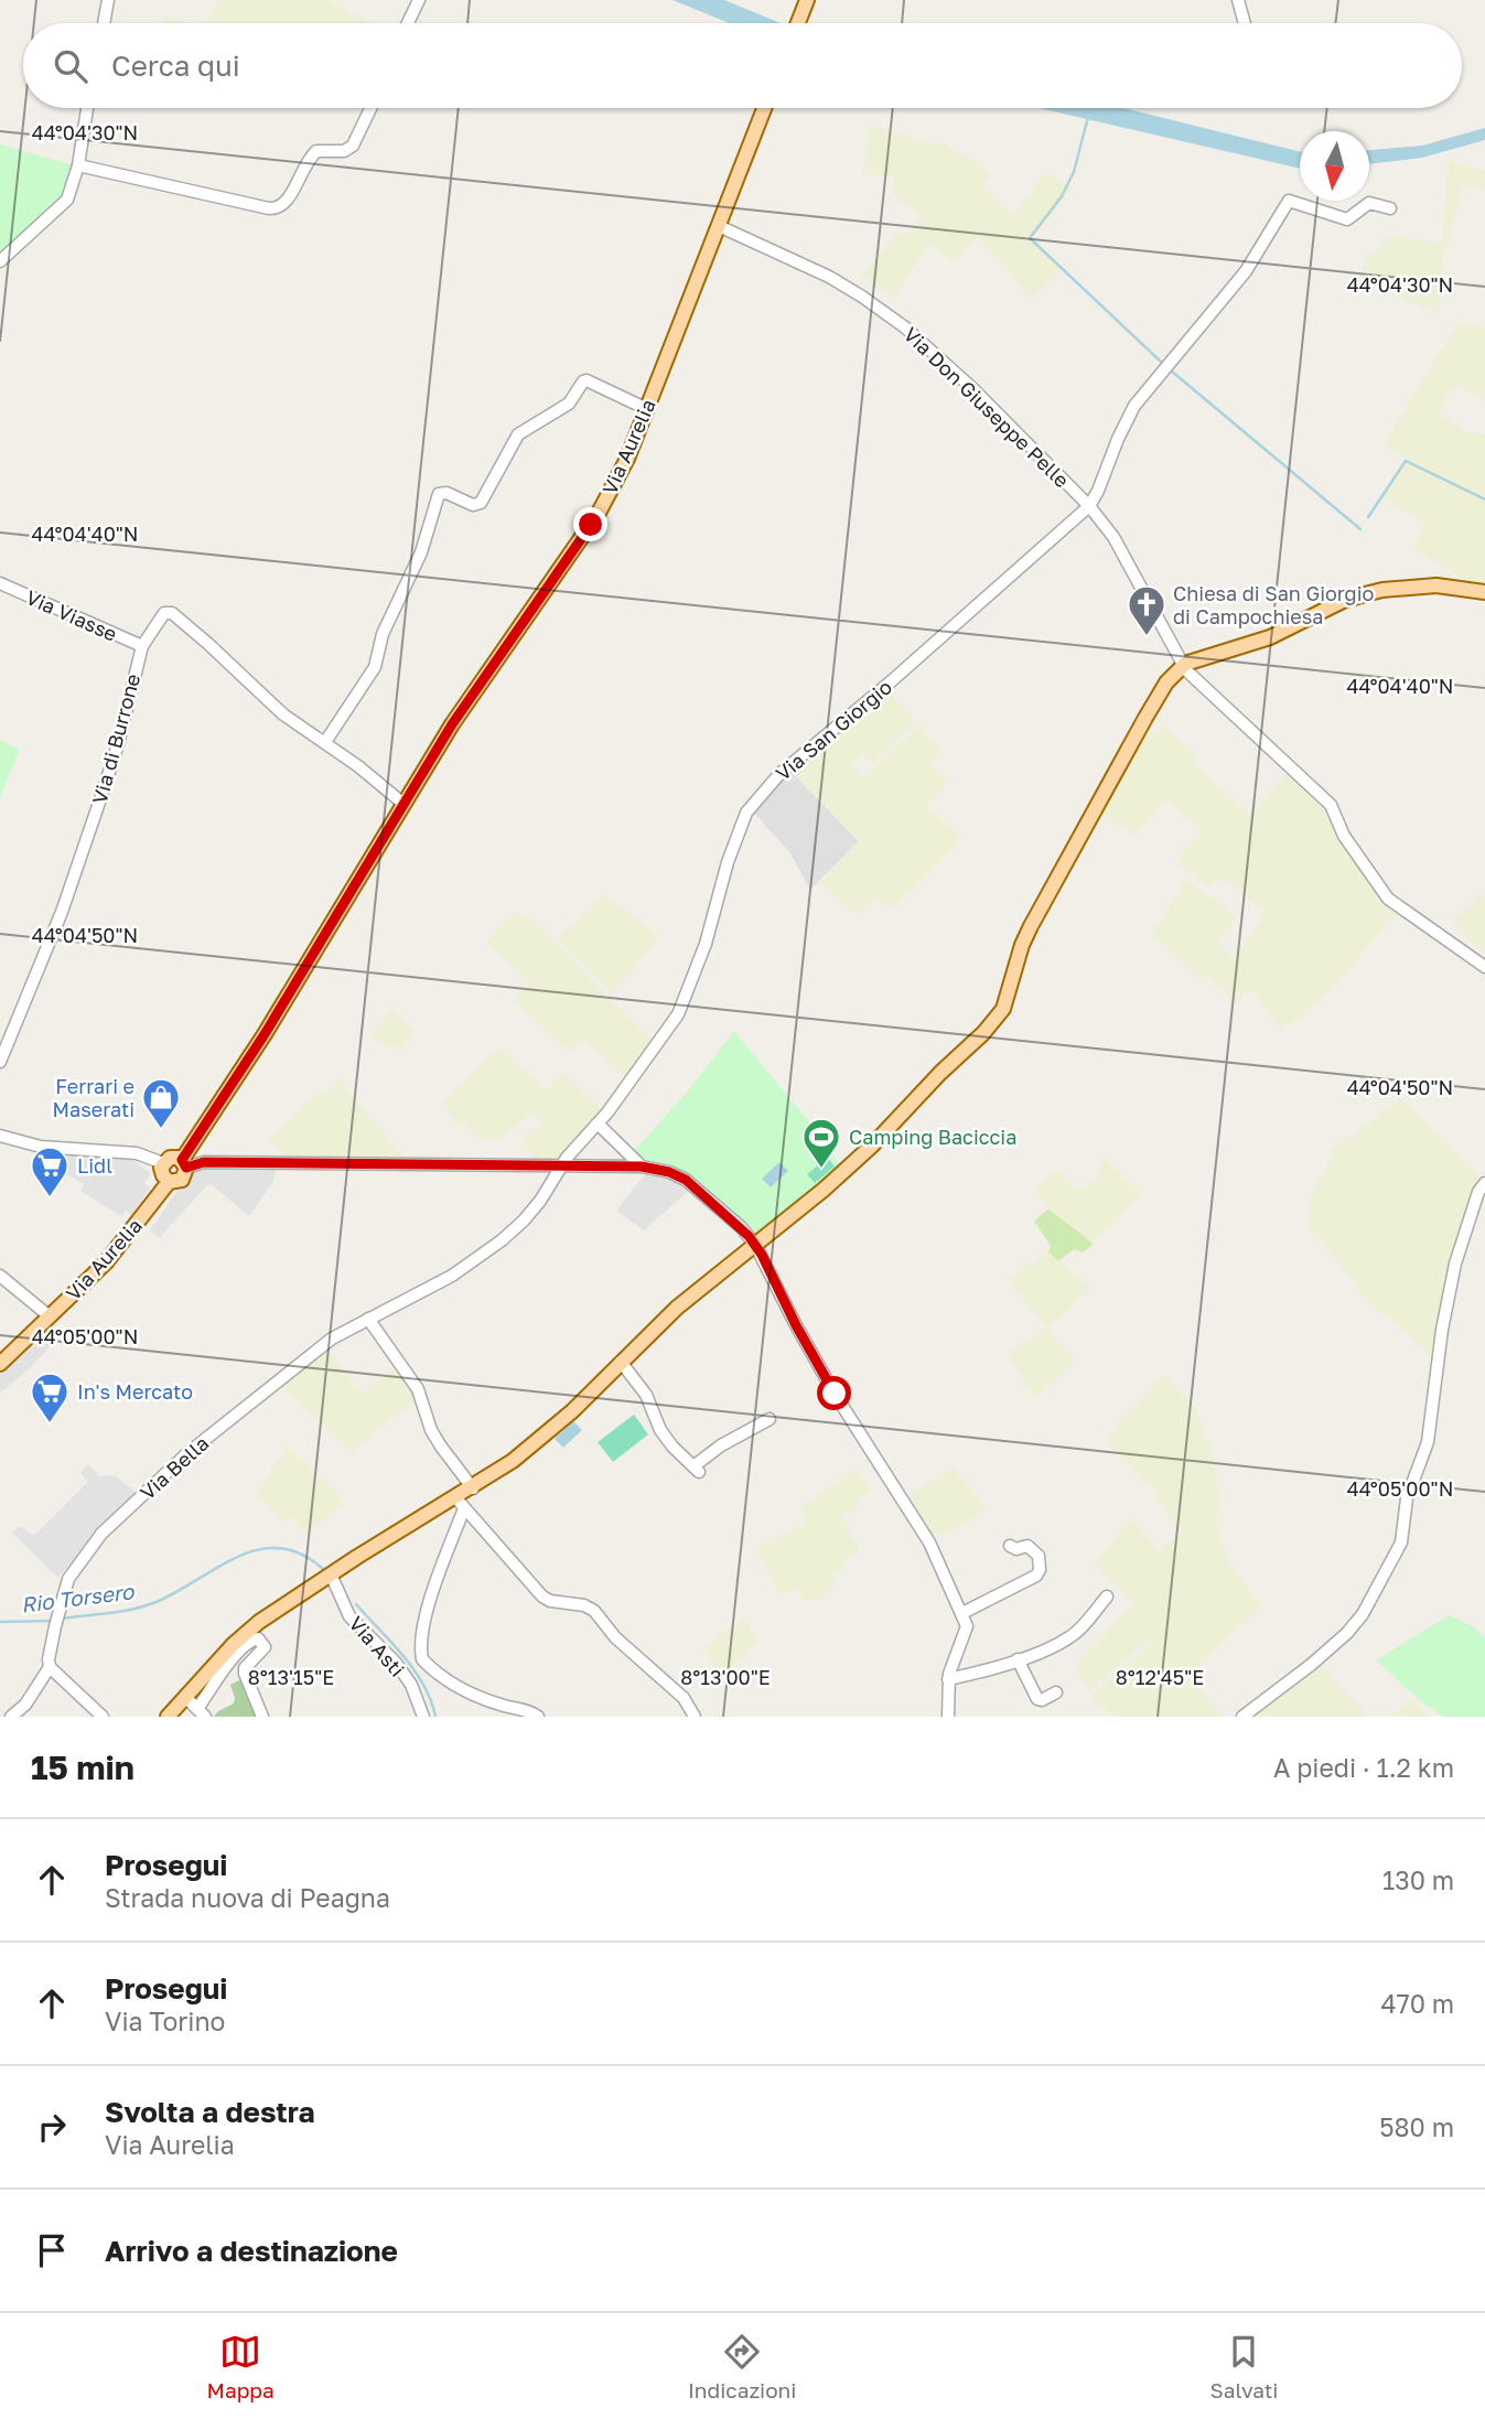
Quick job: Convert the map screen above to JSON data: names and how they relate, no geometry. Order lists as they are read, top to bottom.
{
  "streets": {
    "main road": ["Via Aurelia"],
    "street": [
      "Via Don Giuseppe Pelle",
      "Via Viasse",
      "Via San Giorgio",
      "Via di Burrone",
      "Via Bella",
      "Via Asti"
    ]
  },
  "crossings": [
    ["Via Don Giuseppe Pelle", "Via Aurelia"],
    ["Via Don Giuseppe Pelle", "Via San Giorgio"],
    ["Via Aurelia", "Via di Burrone"],
    ["Via Viasse", "Via di Burrone"],
    ["Via San Giorgio", "Via Bella"]
  ],
  "water": ["Rio Torsero"],
  "places": {
    "church": ["Chiesa di San Giorgio di Campochiesa"],
    "shop": ["Ferrari e Maserati"],
    "sports": ["Camping Baciccia"],
    "supermarket": ["Lidl", "In's Mercato"]
  },
  "north": "bottom",
  "page": {
    "search": "Cerca qui",
    "heading": ["15 min", "A piedi · 1.2 km"],
    "list": [
      ["Prosegui", "Strada nuova di Peagna", "130 m"],
      ["Prosegui", "Via Torino", "470 m"],
      ["Svolta a destra", "Via Aurelia", "580 m"],
      "Arrivo a destinazione"
    ],
    "nav": ["Mappa", "Indicazioni", "Salvati"]
  },
  "coordinates": [
    "44°04'30\"N",
    "44°04'40\"N",
    "44°04'50\"N",
    "44°05'00\"N",
    "8°13'15\"E",
    "8°13'00\"E",
    "8°12'45\"E"
  ]
}
